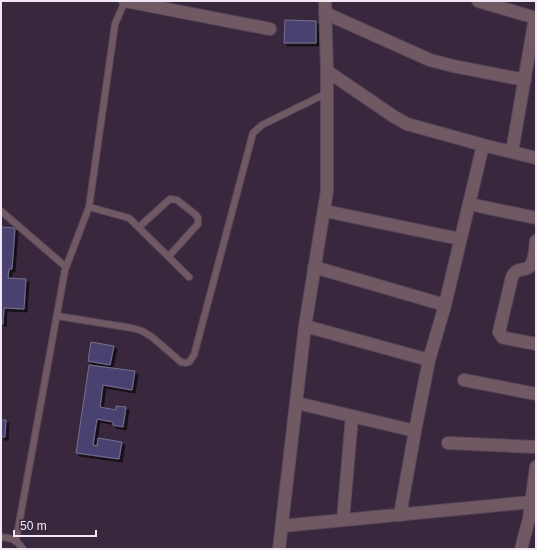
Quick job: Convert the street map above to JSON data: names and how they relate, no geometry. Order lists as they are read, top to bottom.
{
  "scale_bar": "50 m"
}
